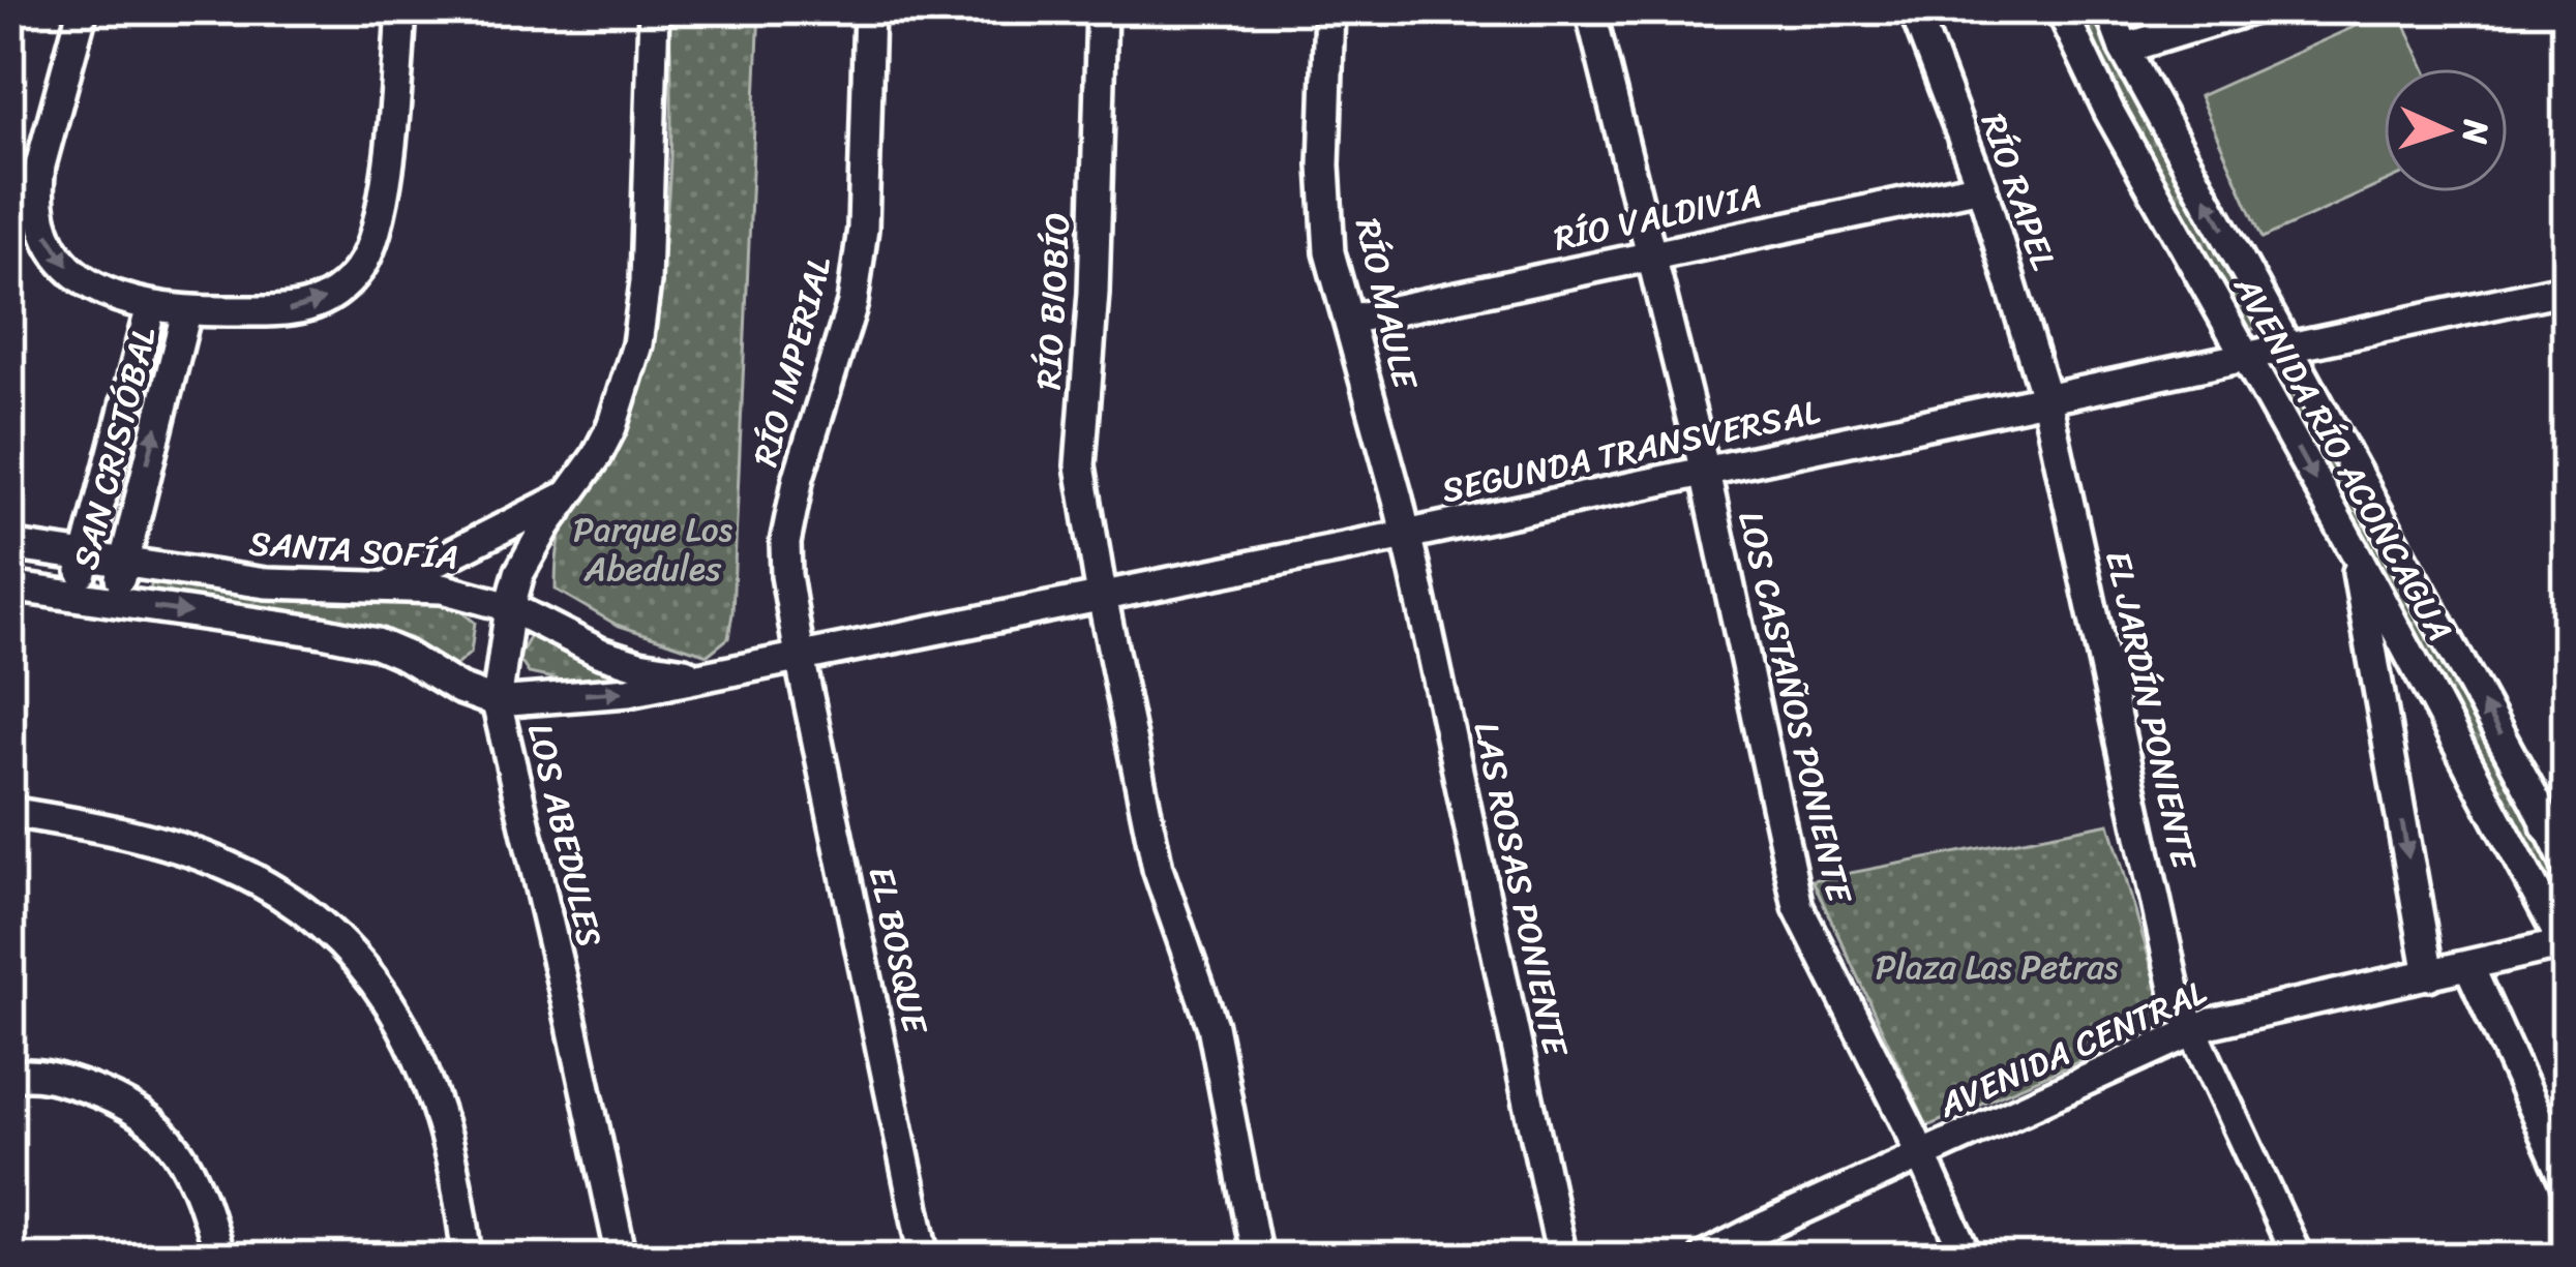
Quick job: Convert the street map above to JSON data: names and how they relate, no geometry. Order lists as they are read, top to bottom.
{
  "streets": {
    "street": [
      "RÍO RAPEL",
      "RÍO VALDIVIA",
      "RÍO BIOBÍO",
      "RÍO MAULE",
      "RÍO IMPERIAL",
      "SAN CRISTÓBAL",
      "SEGUNDA TRANSVERSAL",
      "AVENIDA RÍO ACONCAGUA",
      "SANTA SOFÍA",
      "LOS CASTAÑOS PONIENTE",
      "EL JARDÍN PONIENTE",
      "LOS ABEDULES",
      "LAS ROSAS PONIENTE",
      "EL BOSQUE",
      "AVENIDA CENTRAL"
    ]
  },
  "crossings": [
    ["RÍO RAPEL", "RÍO VALDIVIA"],
    ["RÍO RAPEL", "SEGUNDA TRANSVERSAL"],
    ["RÍO RAPEL", "EL JARDÍN PONIENTE"],
    ["RÍO VALDIVIA", "RÍO MAULE"],
    ["RÍO VALDIVIA", "LOS CASTAÑOS PONIENTE"],
    ["RÍO BIOBÍO", "SEGUNDA TRANSVERSAL"],
    ["RÍO MAULE", "SEGUNDA TRANSVERSAL"],
    ["RÍO MAULE", "LAS ROSAS PONIENTE"],
    ["RÍO IMPERIAL", "SEGUNDA TRANSVERSAL"],
    ["RÍO IMPERIAL", "EL BOSQUE"],
    ["SAN CRISTÓBAL", "SANTA SOFÍA"],
    ["SEGUNDA TRANSVERSAL", "AVENIDA RÍO ACONCAGUA"],
    ["SEGUNDA TRANSVERSAL", "SANTA SOFÍA"],
    ["SEGUNDA TRANSVERSAL", "LOS CASTAÑOS PONIENTE"],
    ["SEGUNDA TRANSVERSAL", "EL JARDÍN PONIENTE"],
    ["SEGUNDA TRANSVERSAL", "LAS ROSAS PONIENTE"],
    ["SEGUNDA TRANSVERSAL", "EL BOSQUE"],
    ["AVENIDA RÍO ACONCAGUA", "AVENIDA CENTRAL"],
    ["SANTA SOFÍA", "LOS ABEDULES"],
    ["LOS CASTAÑOS PONIENTE", "AVENIDA CENTRAL"],
    ["EL JARDÍN PONIENTE", "AVENIDA CENTRAL"]
  ],
  "parks": ["Parque Los Abedules", "Plaza Las Petras"],
  "north": "right"
}
